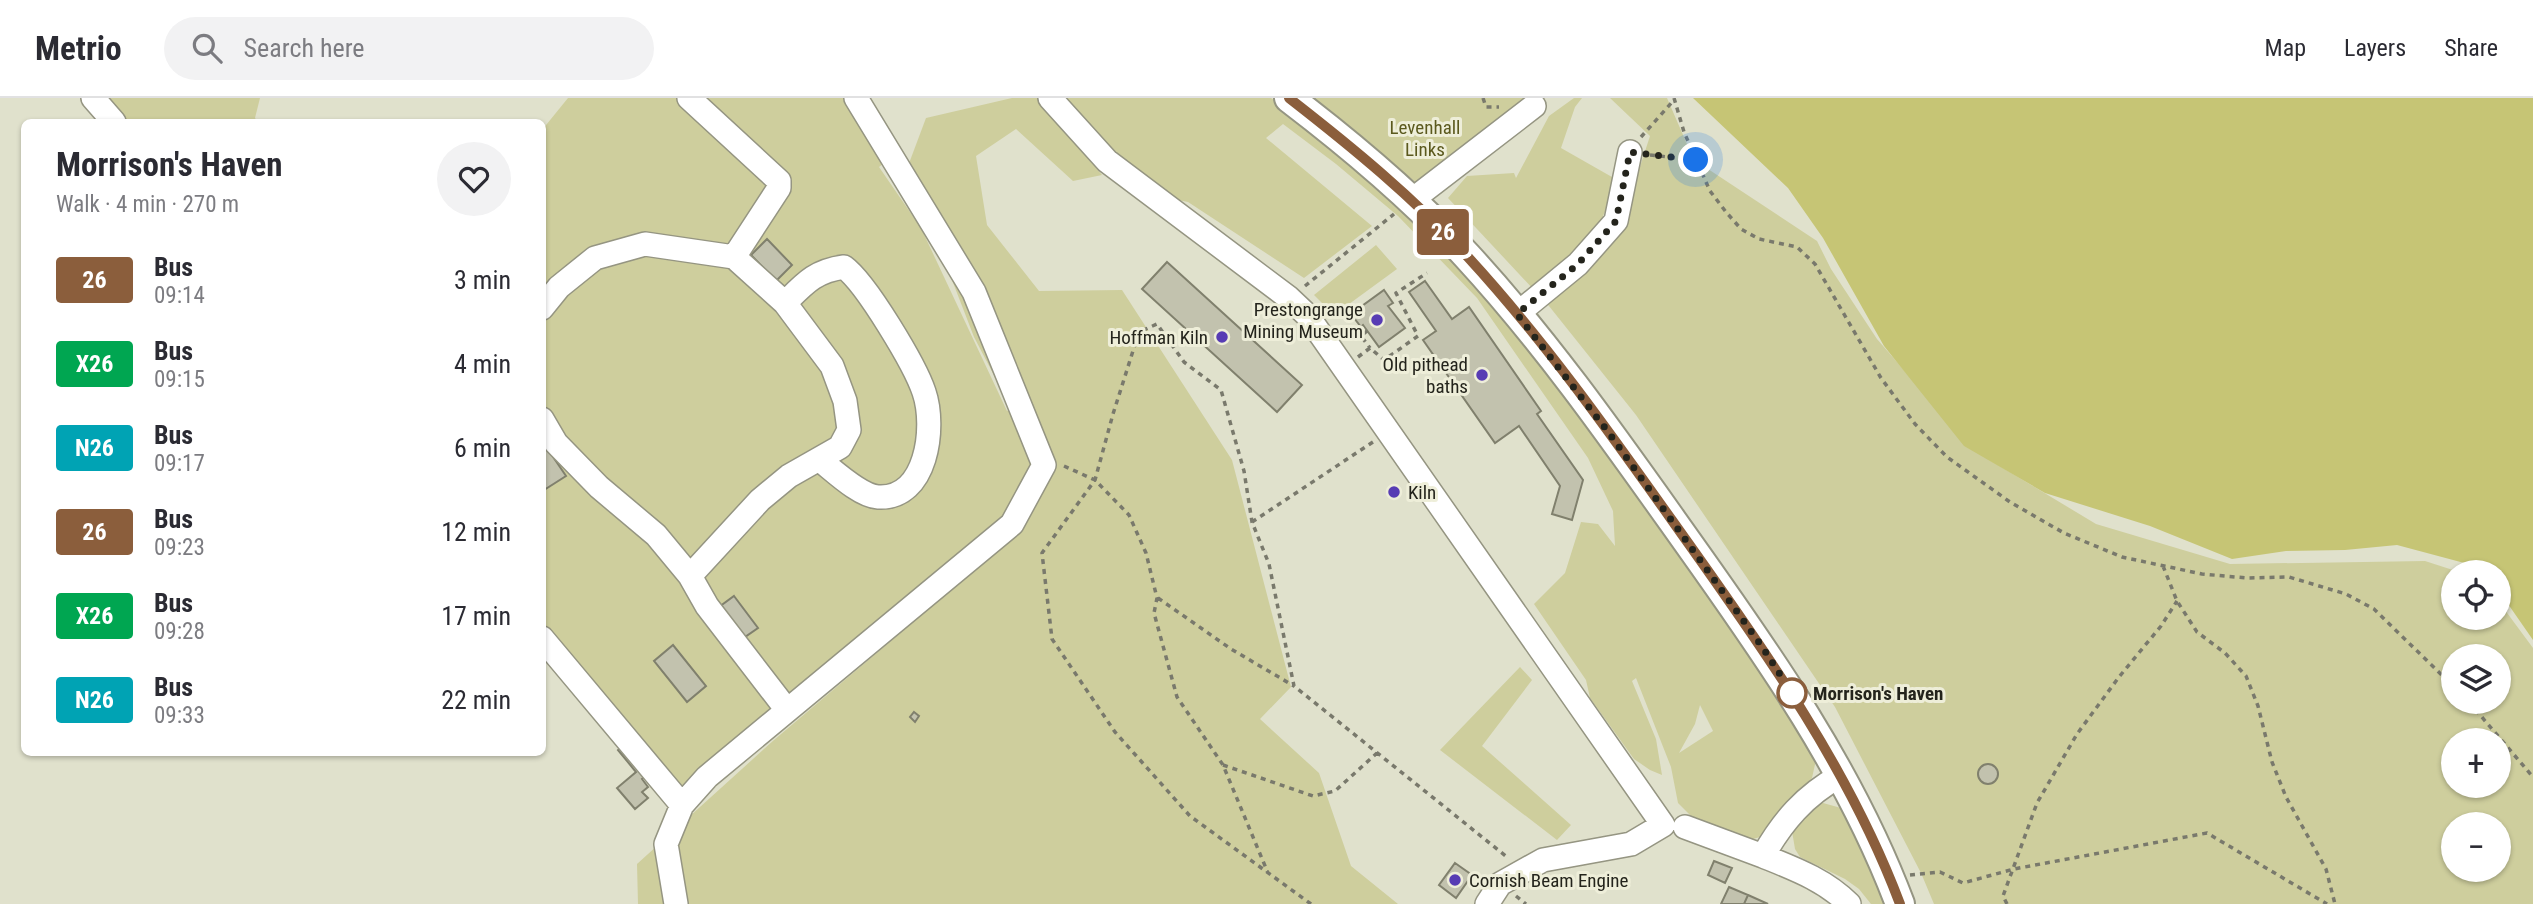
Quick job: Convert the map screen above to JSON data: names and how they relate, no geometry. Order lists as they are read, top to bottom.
{
  "parks": ["Levenhall Links"],
  "places": [
    "Prestongrange Mining Museum",
    "Hoffman Kiln",
    "Old pithead baths",
    "Kiln",
    "Morrison's Haven",
    "Cornish Beam Engine"
  ],
  "lines": ["bus line 26"],
  "page": {
    "header": "Metrio",
    "search": "Search here",
    "nav": ["Map", "Layers", "Share"],
    "on_map": "26",
    "heading": ["Morrison's Haven", "Walk · 4 min · 270 m"],
    "list": [
      {
        "mark": "26",
        "name": "Bus",
        "note": "09:14",
        "value": "3 min"
      },
      {
        "mark": "X26",
        "name": "Bus",
        "note": "09:15",
        "value": "4 min"
      },
      {
        "mark": "N26",
        "name": "Bus",
        "note": "09:17",
        "value": "6 min"
      },
      {
        "mark": "26",
        "name": "Bus",
        "note": "09:23",
        "value": "12 min"
      },
      {
        "mark": "X26",
        "name": "Bus",
        "note": "09:28",
        "value": "17 min"
      },
      {
        "mark": "N26",
        "name": "Bus",
        "note": "09:33",
        "value": "22 min"
      }
    ],
    "map_buttons": ["+", "−"]
  }
}
